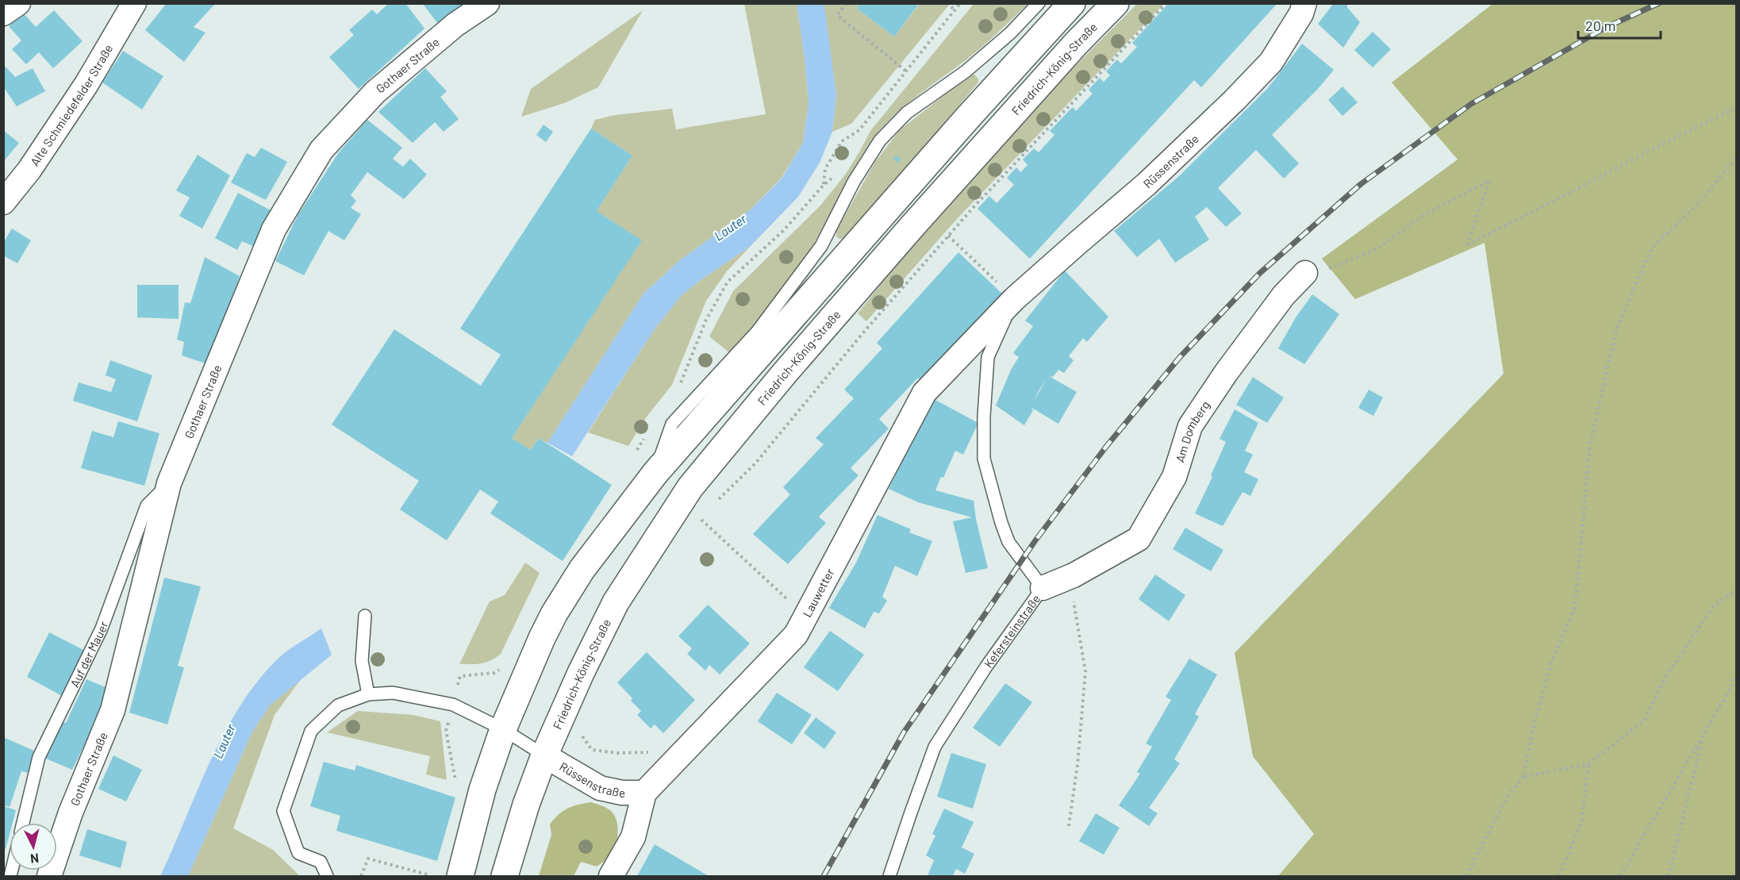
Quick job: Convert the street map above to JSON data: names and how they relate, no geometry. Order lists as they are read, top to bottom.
{
  "streets": {
    "main road": ["Friedrich-König-Straße"],
    "street": [
      "Gothaer Straße",
      "Alte Schmiedefelder Straße",
      "Rüssenstraße",
      "Am Domberg",
      "Lauwetter"
    ],
    "lane": ["Kefersteinstraße", "Auf der Mauer"]
  },
  "crossings": [
    ["Gothaer Straße", "Auf der Mauer"],
    ["Friedrich-König-Straße", "Rüssenstraße"],
    ["Rüssenstraße", "Lauwetter"],
    ["Rüssenstraße", "Kefersteinstraße"],
    ["Am Domberg", "Kefersteinstraße"],
    ["Lauwetter", "Kefersteinstraße"]
  ],
  "water": ["Lauter"],
  "scale_bar": "20 m",
  "north": "bottom"
}
